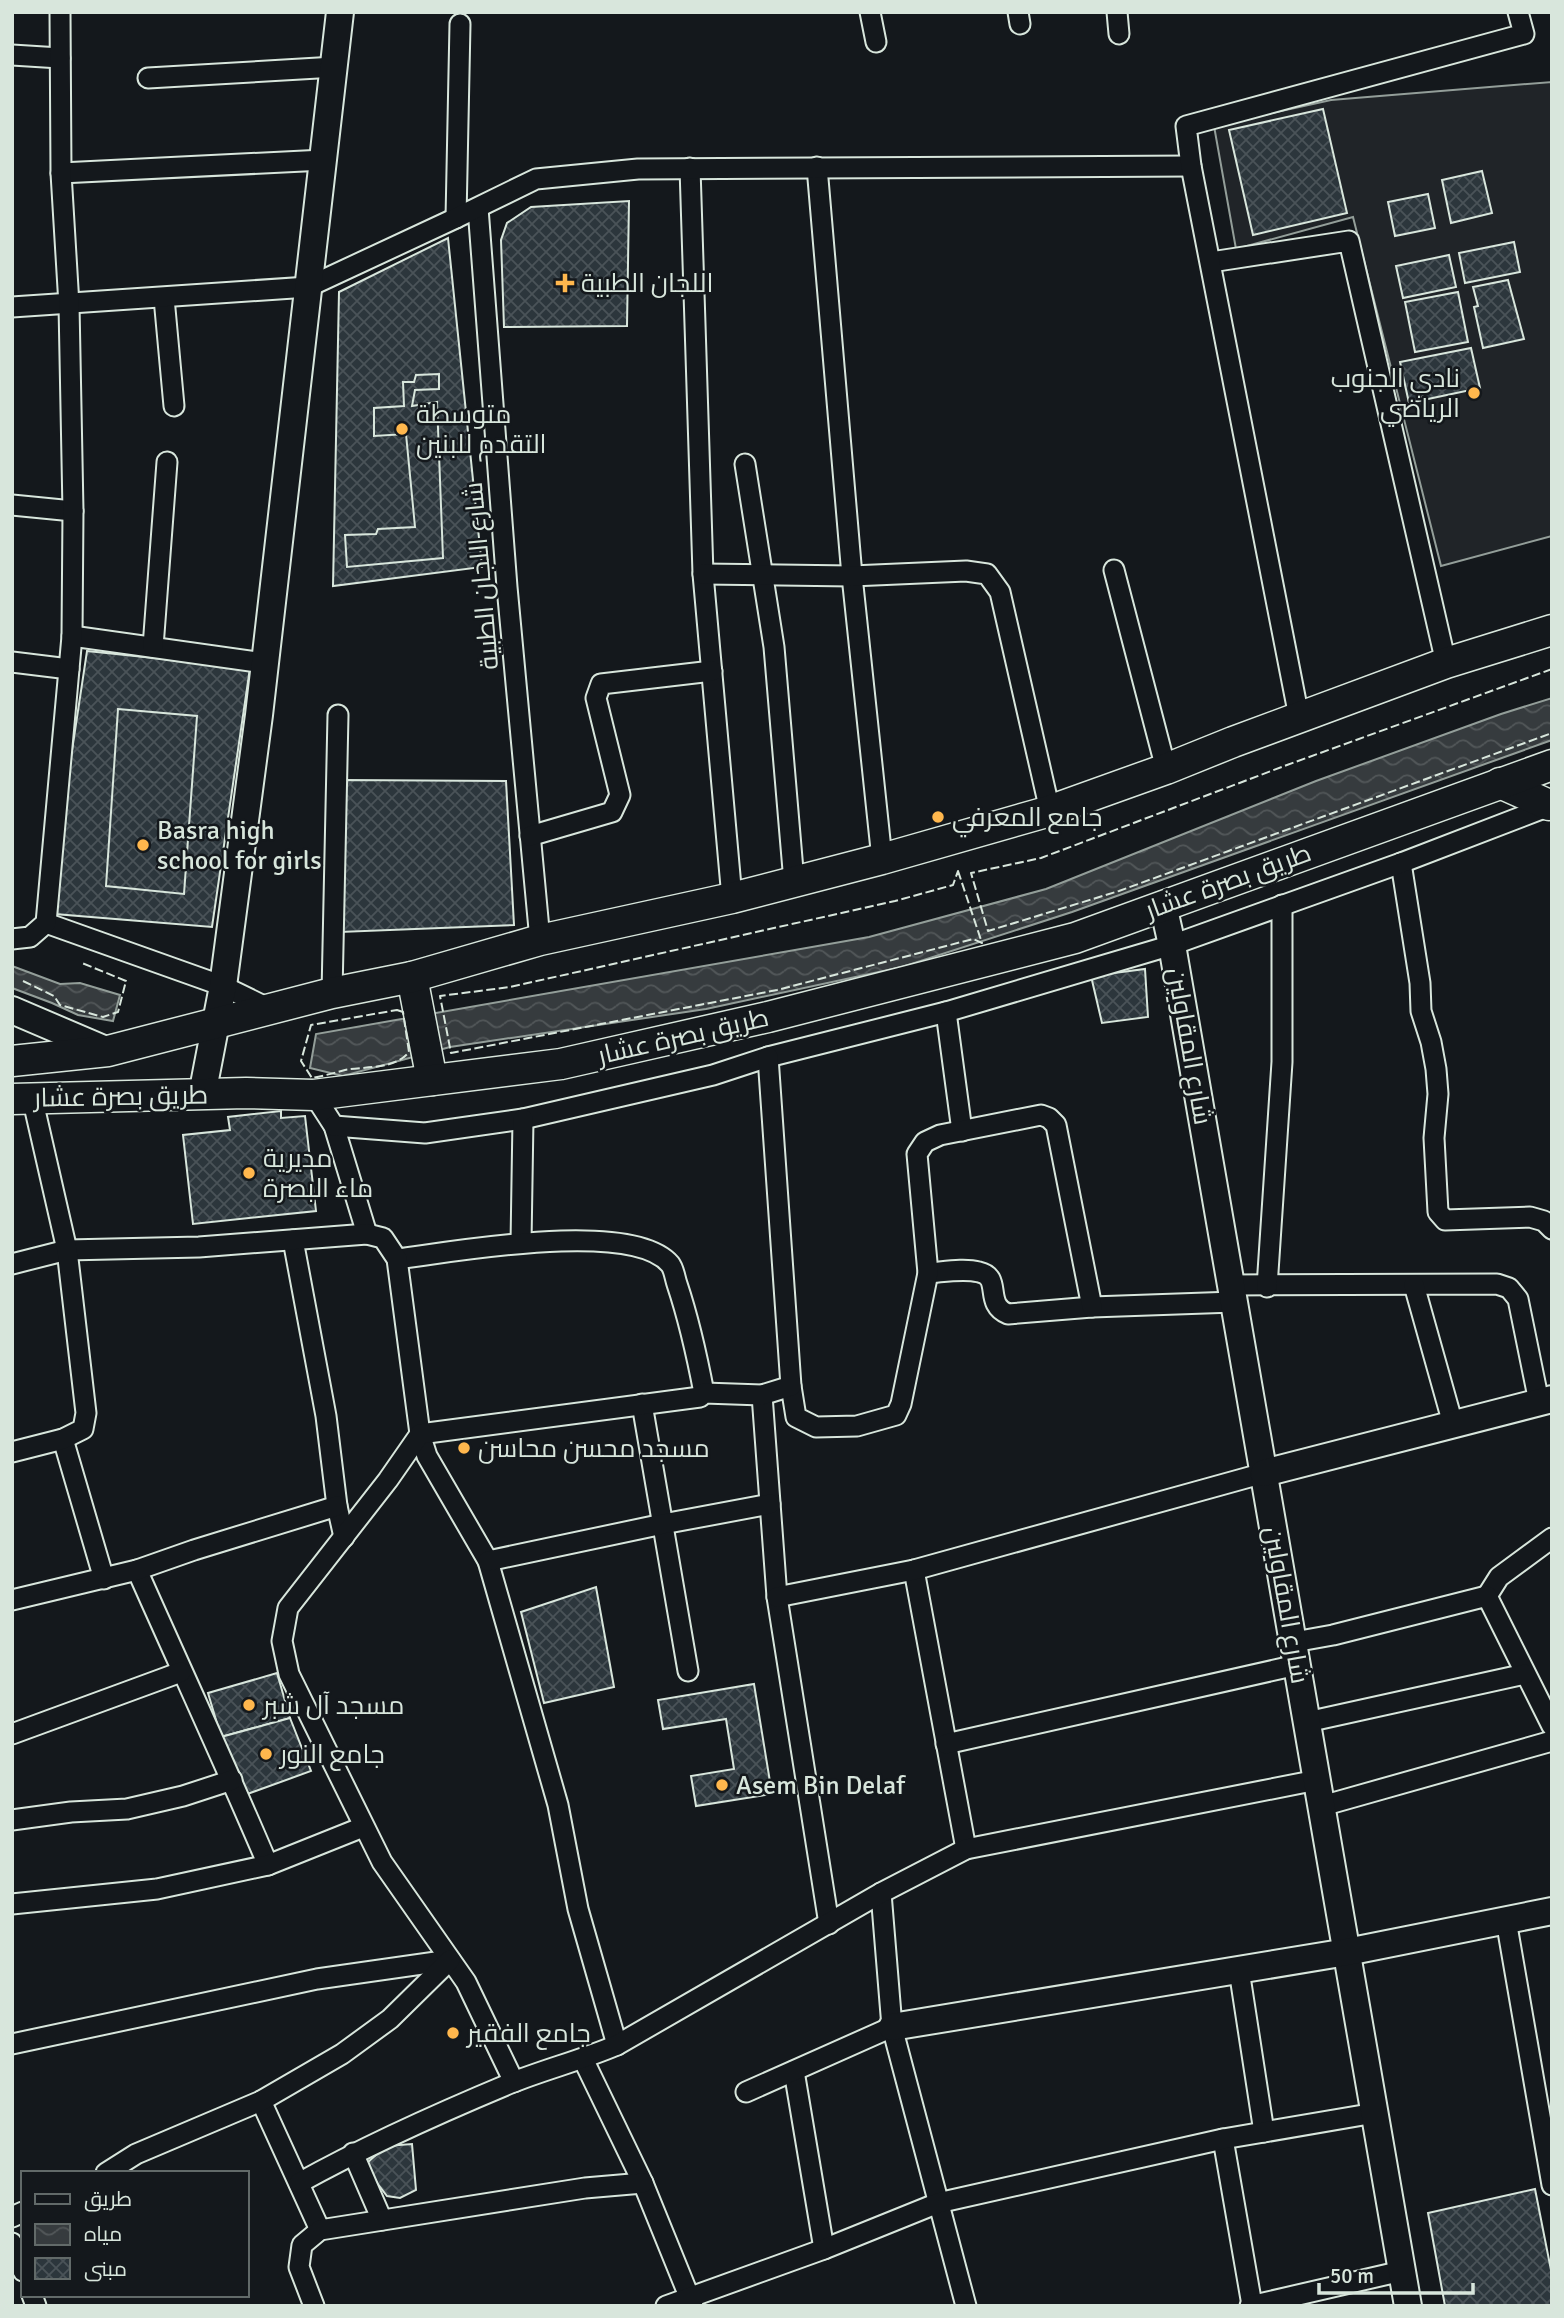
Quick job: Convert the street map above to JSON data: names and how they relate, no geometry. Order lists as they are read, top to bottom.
{
  "streets": {
    "main road": ["طريق بصرة عشار"],
    "street": ["شارع اللجان الطبية", "شارع المقاولين"]
  },
  "crossings": [
    ["طريق بصرة عشار", "شارع المقاولين"]
  ],
  "places": {
    "health": ["اللجان الطبية"],
    "other": [
      "نادي الجنوب الرياضي",
      "متوسطة التقدم للبنين",
      "جامع المعرفي",
      "Basra high school for girls",
      "مديرية ماء البصرة",
      "مسجد محسن محاسن",
      "مسجد آل شبر",
      "جامع النور",
      "Asem Bin Delaf",
      "جامع الفقير"
    ]
  },
  "legend": ["طريق", "مياه", "مبنى"],
  "scale_bar": "50 m"
}
